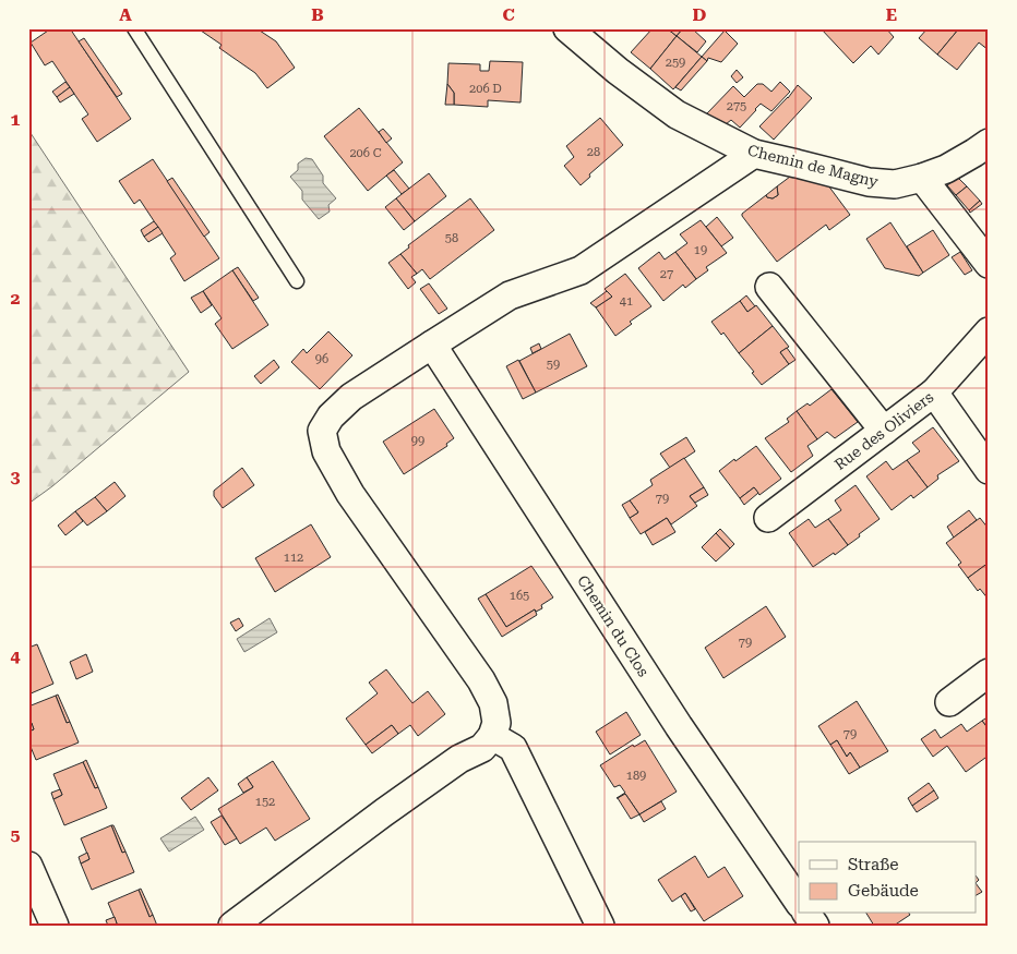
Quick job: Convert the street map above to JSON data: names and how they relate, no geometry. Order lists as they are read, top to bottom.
{
  "streets": {
    "street": ["Chemin de Magny", "Rue des Oliviers", "Chemin du Clos"]
  },
  "house_numbers": [
    "259",
    "206 D",
    "275",
    "28",
    "206 C",
    "58",
    "19",
    "27",
    "41",
    "96",
    "59",
    "99",
    "79",
    "112",
    "165",
    "79",
    "79",
    "189",
    "152"
  ],
  "legend": ["Straße", "Gebäude"],
  "grid": {
    "columns": [
      "A",
      "B",
      "C",
      "D",
      "E"
    ],
    "rows": [
      "1",
      "2",
      "3",
      "4",
      "5"
    ]
  }
}
